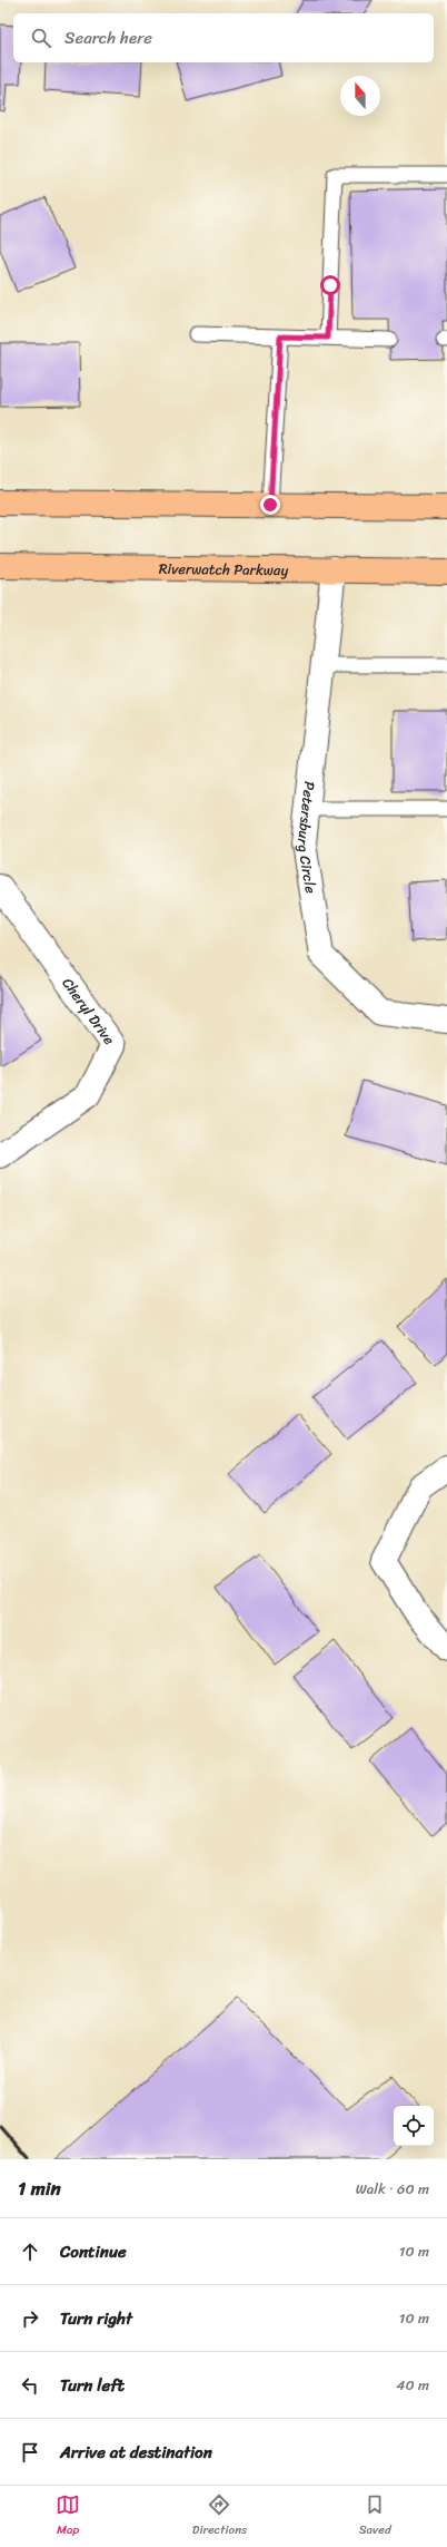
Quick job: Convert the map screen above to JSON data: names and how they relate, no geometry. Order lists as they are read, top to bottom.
{
  "streets": {
    "main road": ["Riverwatch Parkway"],
    "street": ["Petersburg Circle", "Cheryl Drive"]
  },
  "crossings": [
    ["Riverwatch Parkway", "Petersburg Circle"]
  ],
  "north": "top",
  "page": {
    "search": "Search here",
    "heading": ["1 min", "Walk · 60 m"],
    "list": [
      ["Continue", "10 m"],
      ["Turn right", "10 m"],
      ["Turn left", "40 m"],
      "Arrive at destination"
    ],
    "nav": ["Map", "Directions", "Saved"]
  }
}
